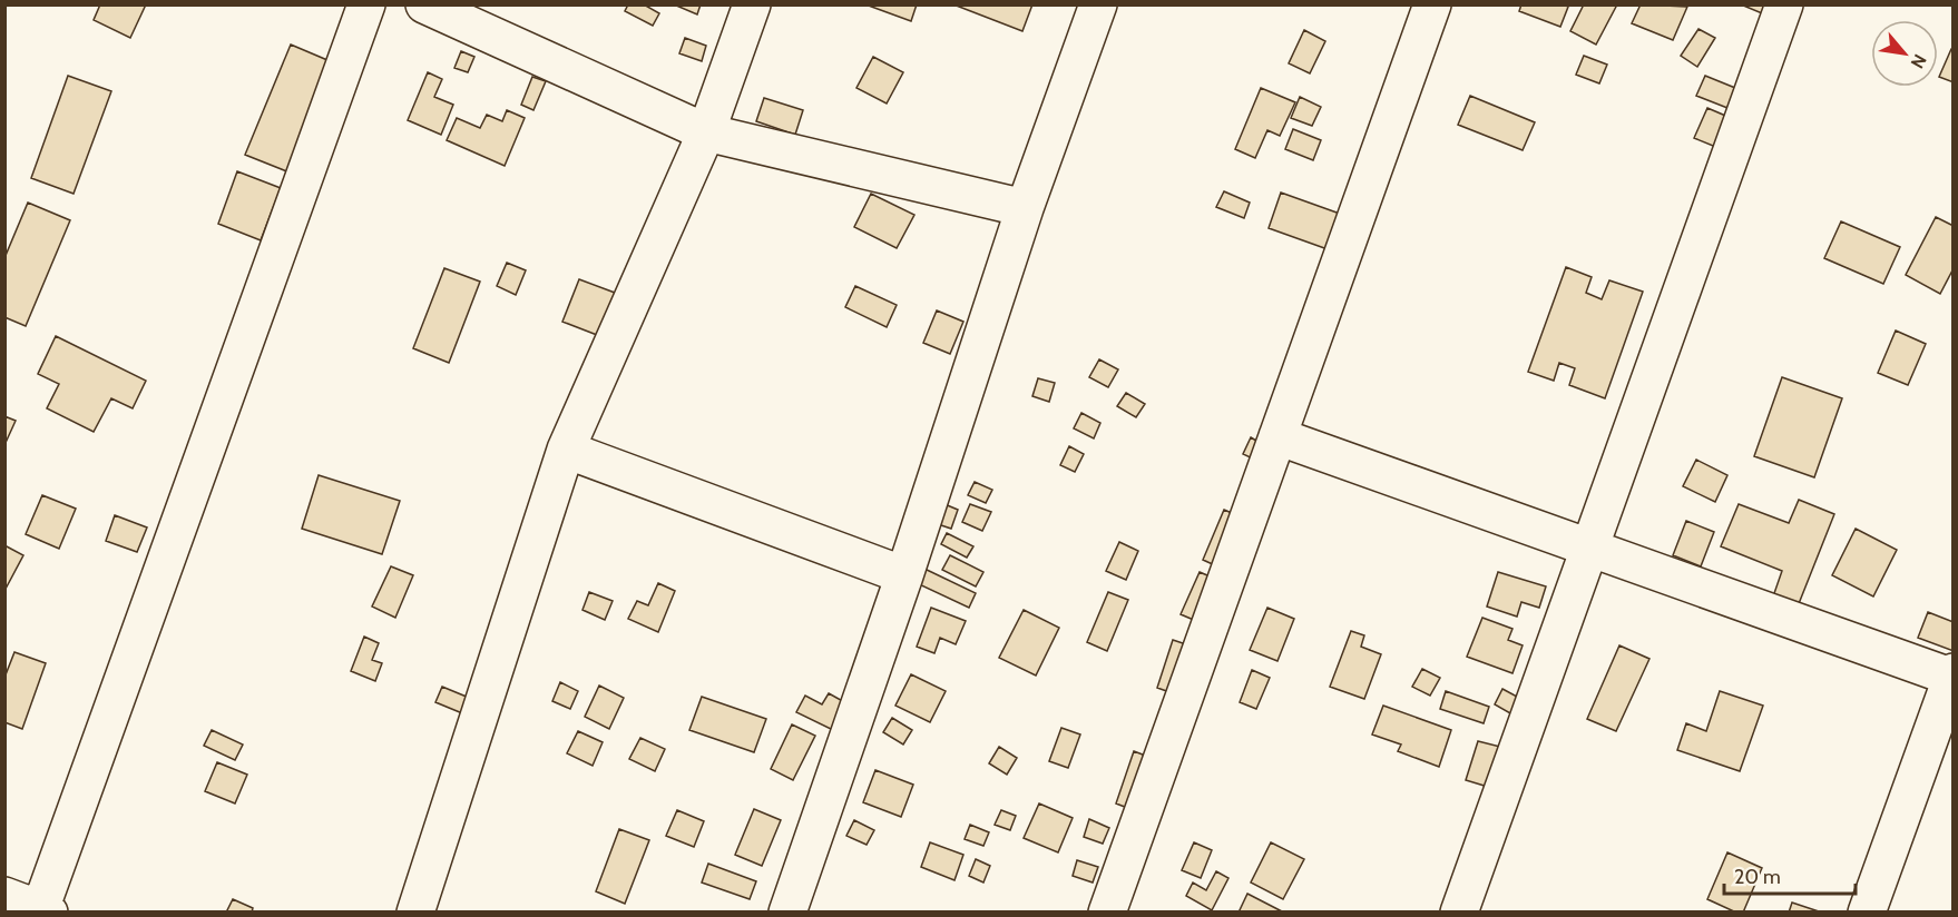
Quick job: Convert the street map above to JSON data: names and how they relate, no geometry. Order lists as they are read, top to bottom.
{
  "scale_bar": "20 m",
  "north": "bottom right"
}
